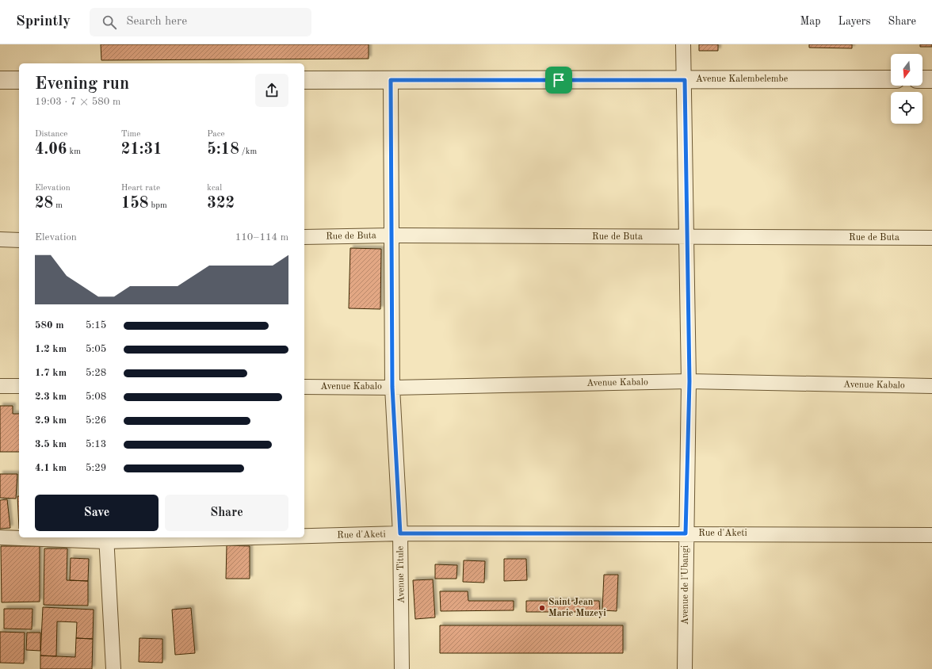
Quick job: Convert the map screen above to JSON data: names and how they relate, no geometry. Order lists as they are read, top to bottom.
{
  "streets": {
    "street": [
      "Avenue Kalembelembe",
      "Rue de Buta",
      "Avenue Kabalo",
      "Rue d'Aketi",
      "Avenue Titule",
      "Avenue de l'Ubangi"
    ]
  },
  "crossings": [
    ["Avenue Kalembelembe", "Avenue Titule"],
    ["Avenue Kalembelembe", "Avenue de l'Ubangi"],
    ["Rue de Buta", "Avenue Titule"],
    ["Rue de Buta", "Avenue de l'Ubangi"],
    ["Avenue Kabalo", "Avenue Titule"],
    ["Avenue Kabalo", "Avenue de l'Ubangi"],
    ["Rue d'Aketi", "Avenue Titule"],
    ["Rue d'Aketi", "Avenue de l'Ubangi"]
  ],
  "places": ["Saint Jean Marie Muzeyi"],
  "north": "bottom",
  "page": {
    "header": "Sprintly",
    "search": "Search here",
    "nav": ["Map", "Layers", "Share"],
    "heading": ["Evening run", "19:03 · 7 × 580 m"],
    "stats": [
      ["Distance", "4.06 km"],
      ["Time", "21:31"],
      ["Pace", "5:18 /km"],
      ["Elevation", "28 m"],
      ["Heart rate", "158 bpm"],
      ["kcal", "322"]
    ],
    "chart": ["Elevation", "110–114 m"],
    "list": [
      {
        "name": "580 m",
        "note": "5:15"
      },
      {
        "name": "1.2 km",
        "note": "5:05"
      },
      {
        "name": "1.7 km",
        "note": "5:28"
      },
      {
        "name": "2.3 km",
        "note": "5:08"
      },
      {
        "name": "2.9 km",
        "note": "5:26"
      },
      {
        "name": "3.5 km",
        "note": "5:13"
      },
      {
        "name": "4.1 km",
        "note": "5:29"
      }
    ],
    "buttons": ["Save", "Share"]
  }
}
